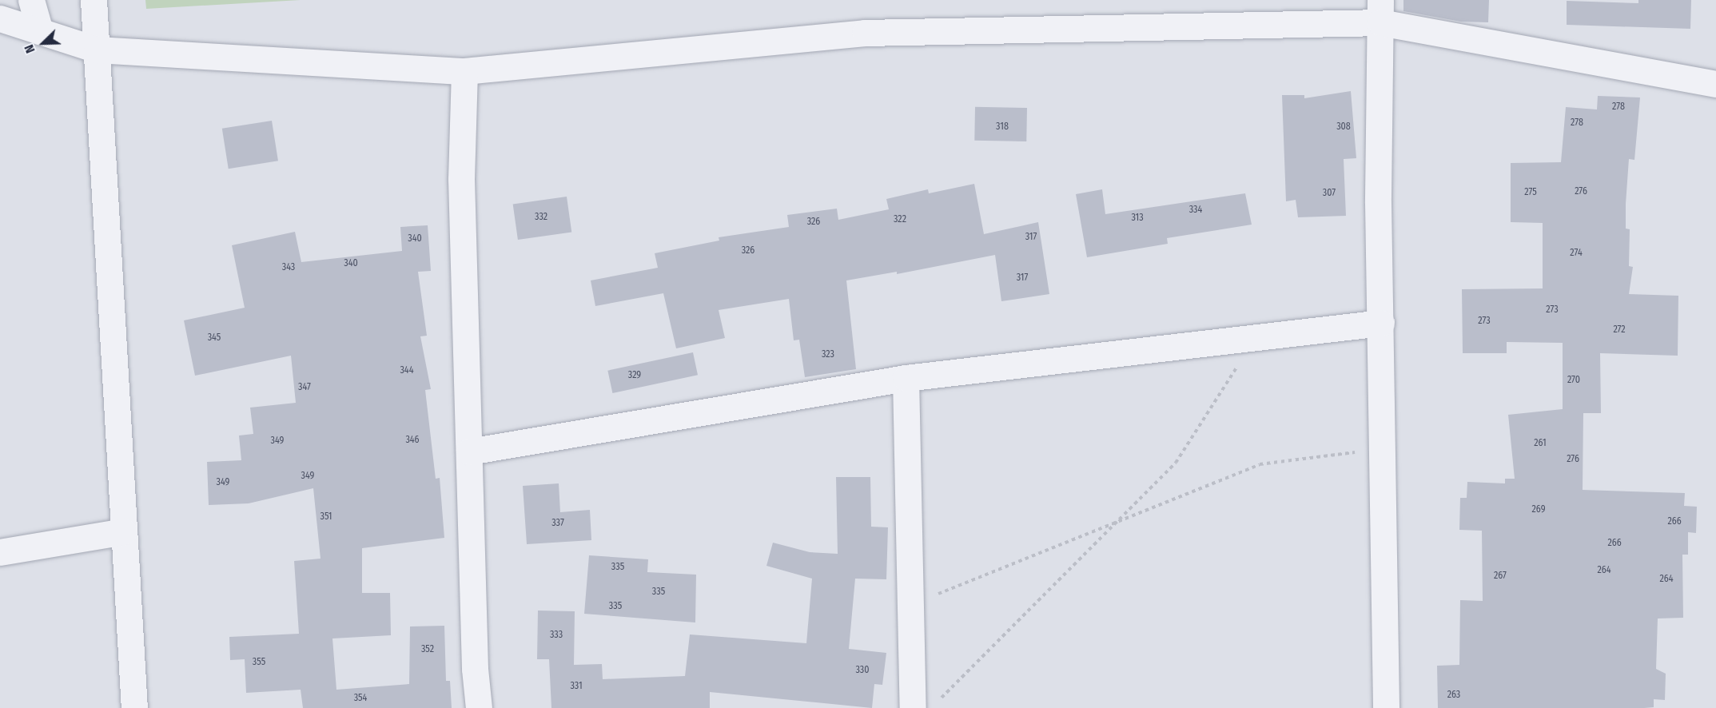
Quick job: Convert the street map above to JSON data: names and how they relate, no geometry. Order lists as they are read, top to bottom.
{
  "house_numbers": [
    "278",
    "278",
    "318",
    "308",
    "276",
    "275",
    "307",
    "334",
    "332",
    "313",
    "322",
    "326",
    "317",
    "340",
    "326",
    "274",
    "340",
    "343",
    "317",
    "273",
    "273",
    "272",
    "345",
    "323",
    "344",
    "329",
    "270",
    "347",
    "346",
    "349",
    "261",
    "276",
    "349",
    "349",
    "269",
    "351",
    "266",
    "337",
    "266",
    "335",
    "264",
    "267",
    "264",
    "335",
    "335",
    "333",
    "352",
    "355",
    "330",
    "331",
    "263",
    "354"
  ],
  "north": "bottom left"
}
